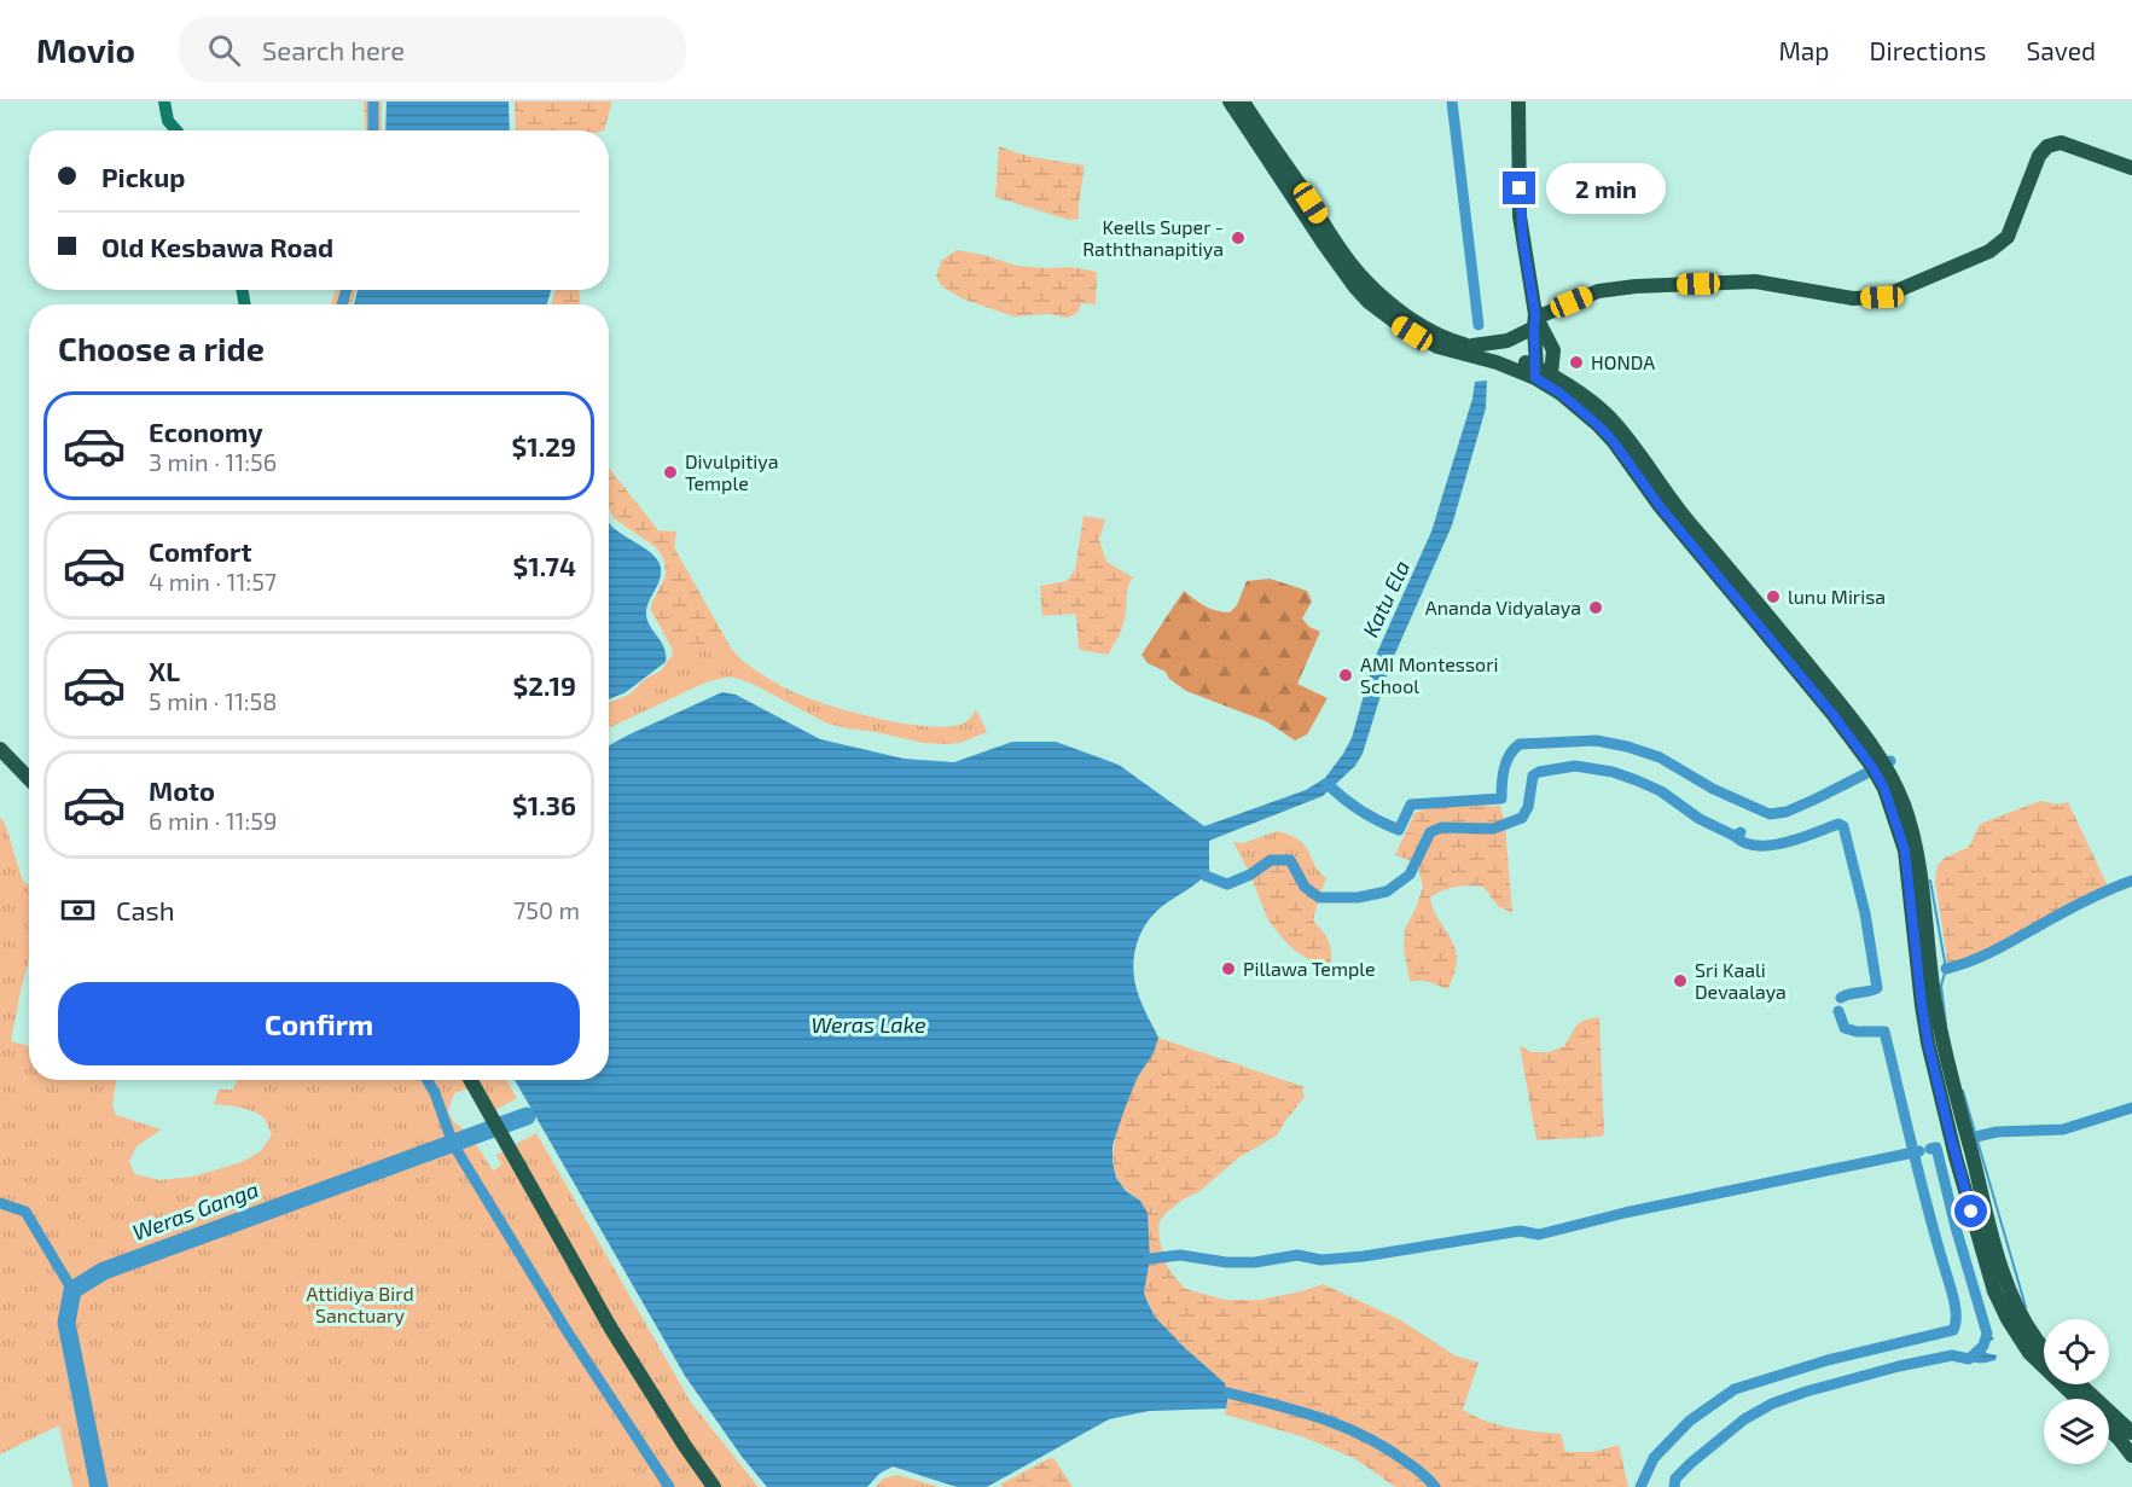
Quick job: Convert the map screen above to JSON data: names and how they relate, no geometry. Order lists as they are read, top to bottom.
{
  "water": ["Katu Ela", "Weras Lake", "Weras Ganga"],
  "parks": ["Attidiya Bird Sanctuary"],
  "places": [
    "Keells Super - Raththanapitiya",
    "HONDA",
    "Divulpitiya Temple",
    "lunu Mirisa",
    "Ananda Vidyalaya",
    "AMI Montessori School",
    "Pillawa Temple",
    "Sri Kaali Devaalaya"
  ],
  "page": {
    "header": "Movio",
    "search": "Search here",
    "nav": ["Map", "Directions", "Saved"],
    "banner": ["Pickup", "Old Kesbawa Road"],
    "bubble": "2 min",
    "heading": "Choose a ride",
    "list": [
      {
        "name": "Economy",
        "note": "3 min · 11:56",
        "value": "$1.29"
      },
      {
        "name": "Comfort",
        "note": "4 min · 11:57",
        "value": "$1.74"
      },
      {
        "name": "XL",
        "note": "5 min · 11:58",
        "value": "$2.19"
      },
      {
        "name": "Moto",
        "note": "6 min · 11:59",
        "value": "$1.36"
      }
    ],
    "pay": ["Cash", "750 m"],
    "buttons": "Confirm"
  }
}
